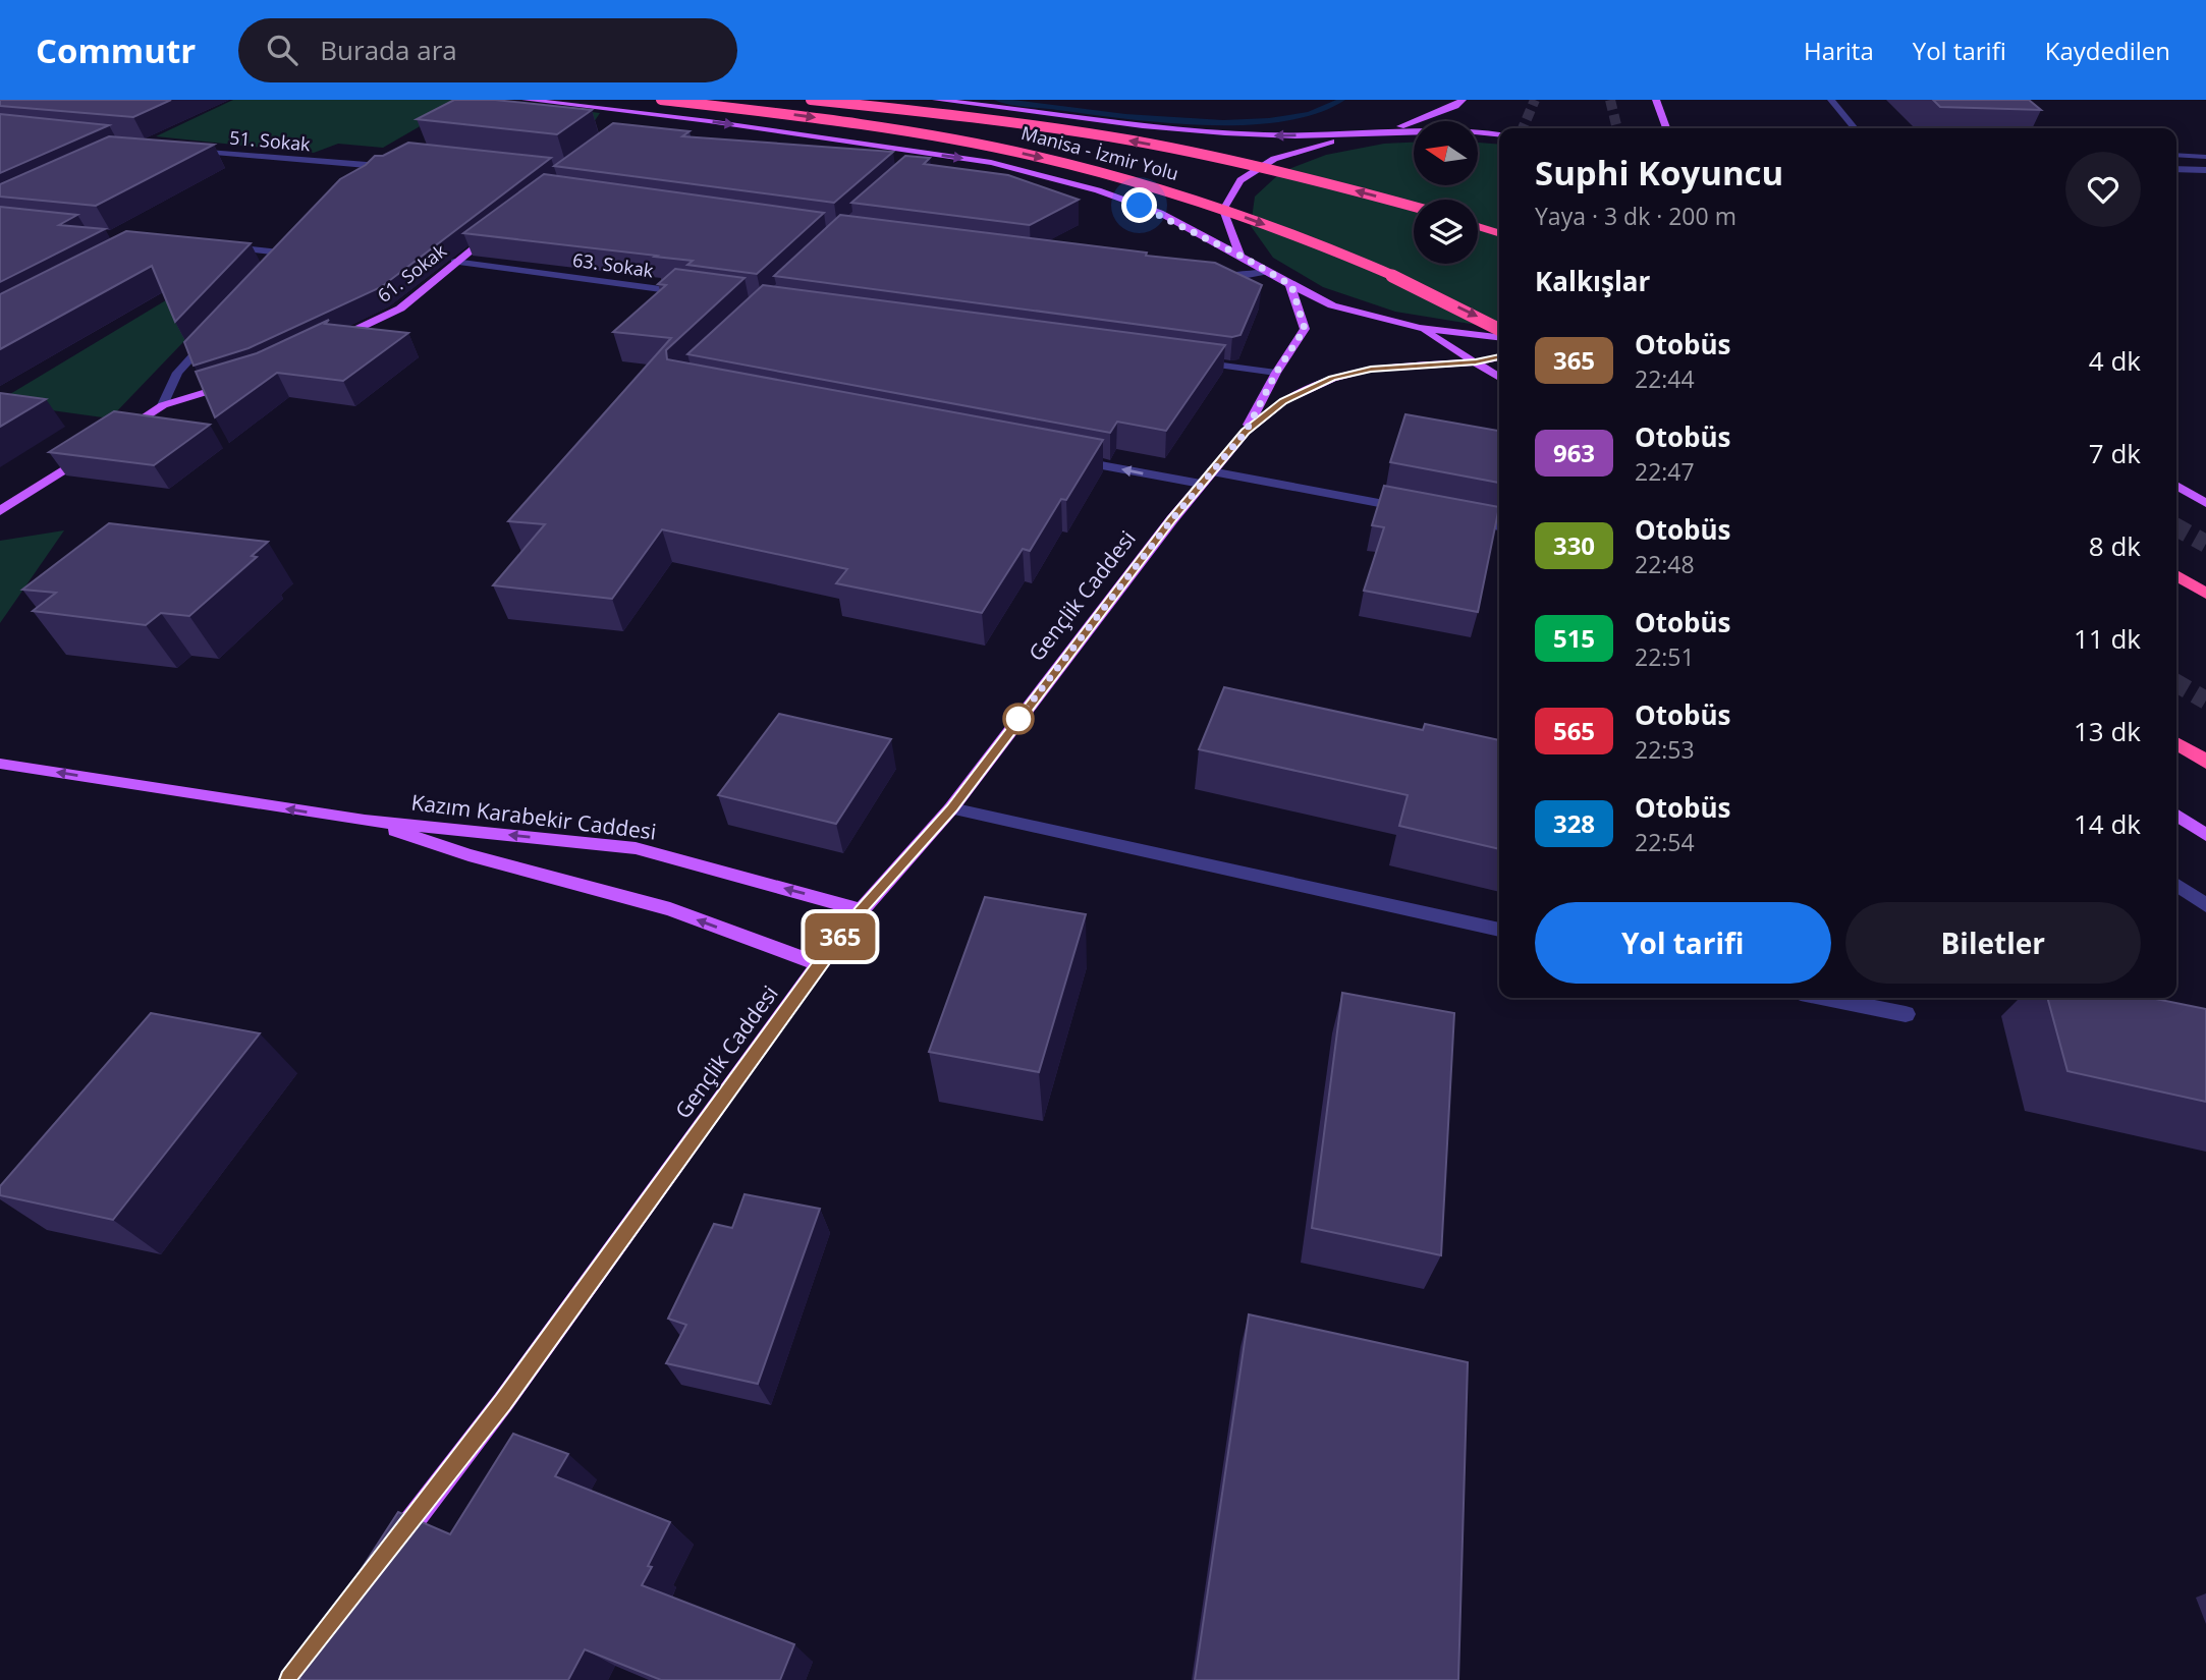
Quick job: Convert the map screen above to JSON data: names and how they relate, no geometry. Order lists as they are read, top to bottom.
{
  "streets": {
    "highway": ["Manisa - İzmir Yolu"],
    "main road": ["61. Sokak", "Gençlik Caddesi", "Kazım Karabekir Caddesi"],
    "street": ["51. Sokak", "63. Sokak"]
  },
  "crossings": [
    ["63. Sokak", "61. Sokak"],
    ["Gençlik Caddesi", "Kazım Karabekir Caddesi"]
  ],
  "one_way": ["Kazım Karabekir Caddesi"],
  "lines": ["bus line 365"],
  "north": "left",
  "page": {
    "header": "Commutr",
    "search": "Burada ara",
    "nav": ["Harita", "Yol tarifi", "Kaydedilen"],
    "on_map": "365",
    "heading": [
      ["Suphi Koyuncu", "Yaya · 3 dk · 200 m"],
      "Kalkışlar"
    ],
    "list": [
      {
        "mark": "365",
        "name": "Otobüs",
        "note": "22:44",
        "value": "4 dk"
      },
      {
        "mark": "963",
        "name": "Otobüs",
        "note": "22:47",
        "value": "7 dk"
      },
      {
        "mark": "330",
        "name": "Otobüs",
        "note": "22:48",
        "value": "8 dk"
      },
      {
        "mark": "515",
        "name": "Otobüs",
        "note": "22:51",
        "value": "11 dk"
      },
      {
        "mark": "565",
        "name": "Otobüs",
        "note": "22:53",
        "value": "13 dk"
      },
      {
        "mark": "328",
        "name": "Otobüs",
        "note": "22:54",
        "value": "14 dk"
      }
    ],
    "buttons": ["Yol tarifi", "Biletler"]
  }
}
